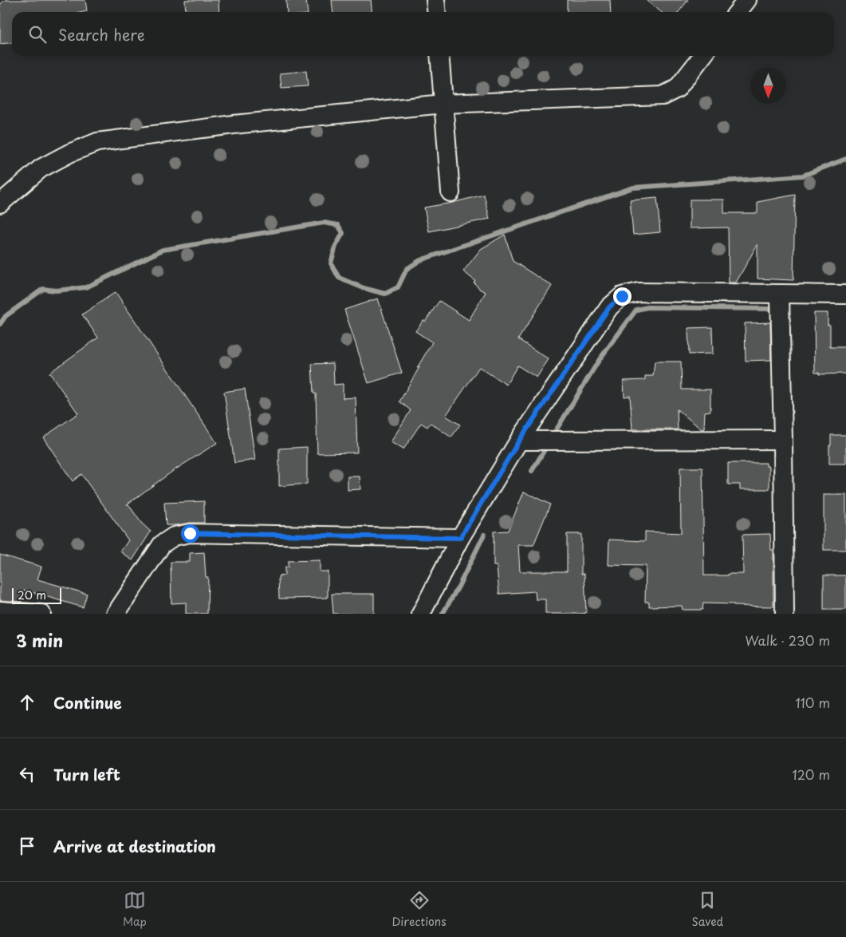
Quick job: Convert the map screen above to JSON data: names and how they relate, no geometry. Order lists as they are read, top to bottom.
{
  "scale_bar": "20 m",
  "north": "bottom",
  "page": {
    "search": "Search here",
    "scale": "20 m",
    "heading": ["3 min", "Walk · 230 m"],
    "list": [
      ["Continue", "110 m"],
      ["Turn left", "120 m"],
      "Arrive at destination"
    ],
    "nav": ["Map", "Directions", "Saved"]
  }
}
